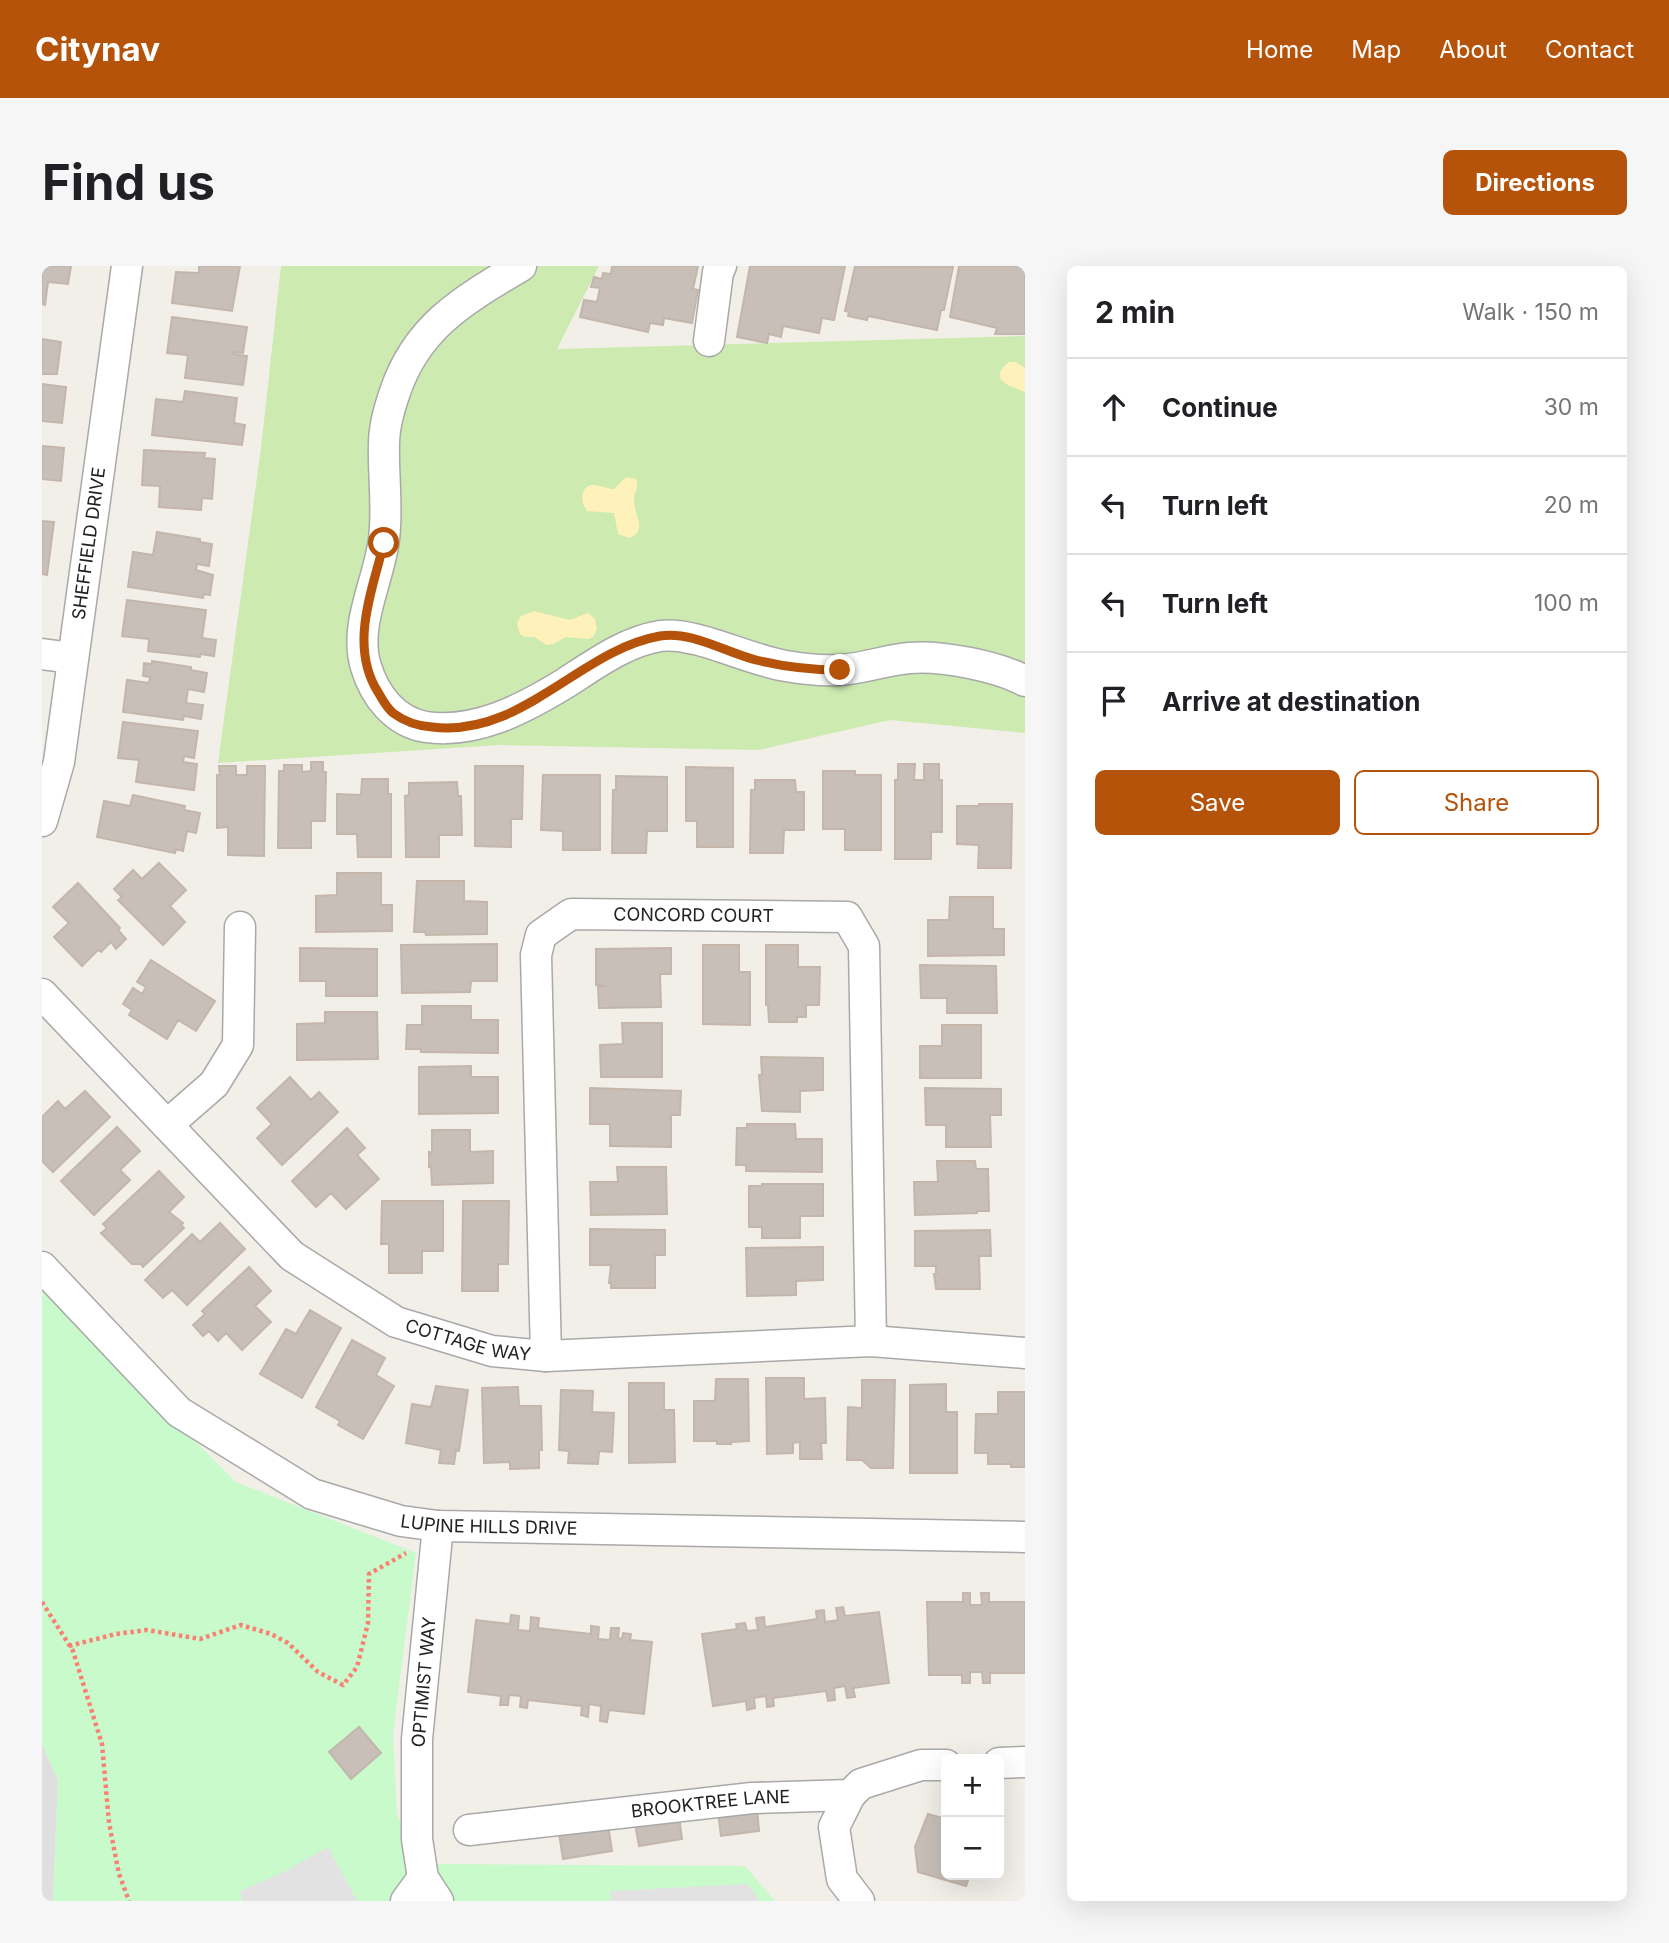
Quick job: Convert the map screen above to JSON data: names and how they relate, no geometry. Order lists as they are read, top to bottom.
{
  "streets": {
    "street": [
      "SHEFFIELD DRIVE",
      "CONCORD COURT",
      "COTTAGE WAY",
      "LUPINE HILLS DRIVE",
      "OPTIMIST WAY",
      "BROOKTREE LANE"
    ]
  },
  "crossings": [
    ["CONCORD COURT", "COTTAGE WAY"],
    ["LUPINE HILLS DRIVE", "OPTIMIST WAY"]
  ],
  "page": {
    "header": "Citynav",
    "nav": [
      "Home",
      "Map",
      "About",
      "Contact"
    ],
    "buttons": [
      "Directions",
      ["Save", "Share"]
    ],
    "title": "Find us",
    "heading": ["2 min", "Walk · 150 m"],
    "list": [
      ["Continue", "30 m"],
      ["Turn left", "20 m"],
      ["Turn left", "100 m"],
      "Arrive at destination"
    ],
    "map_buttons": ["+", "−"]
  }
}
